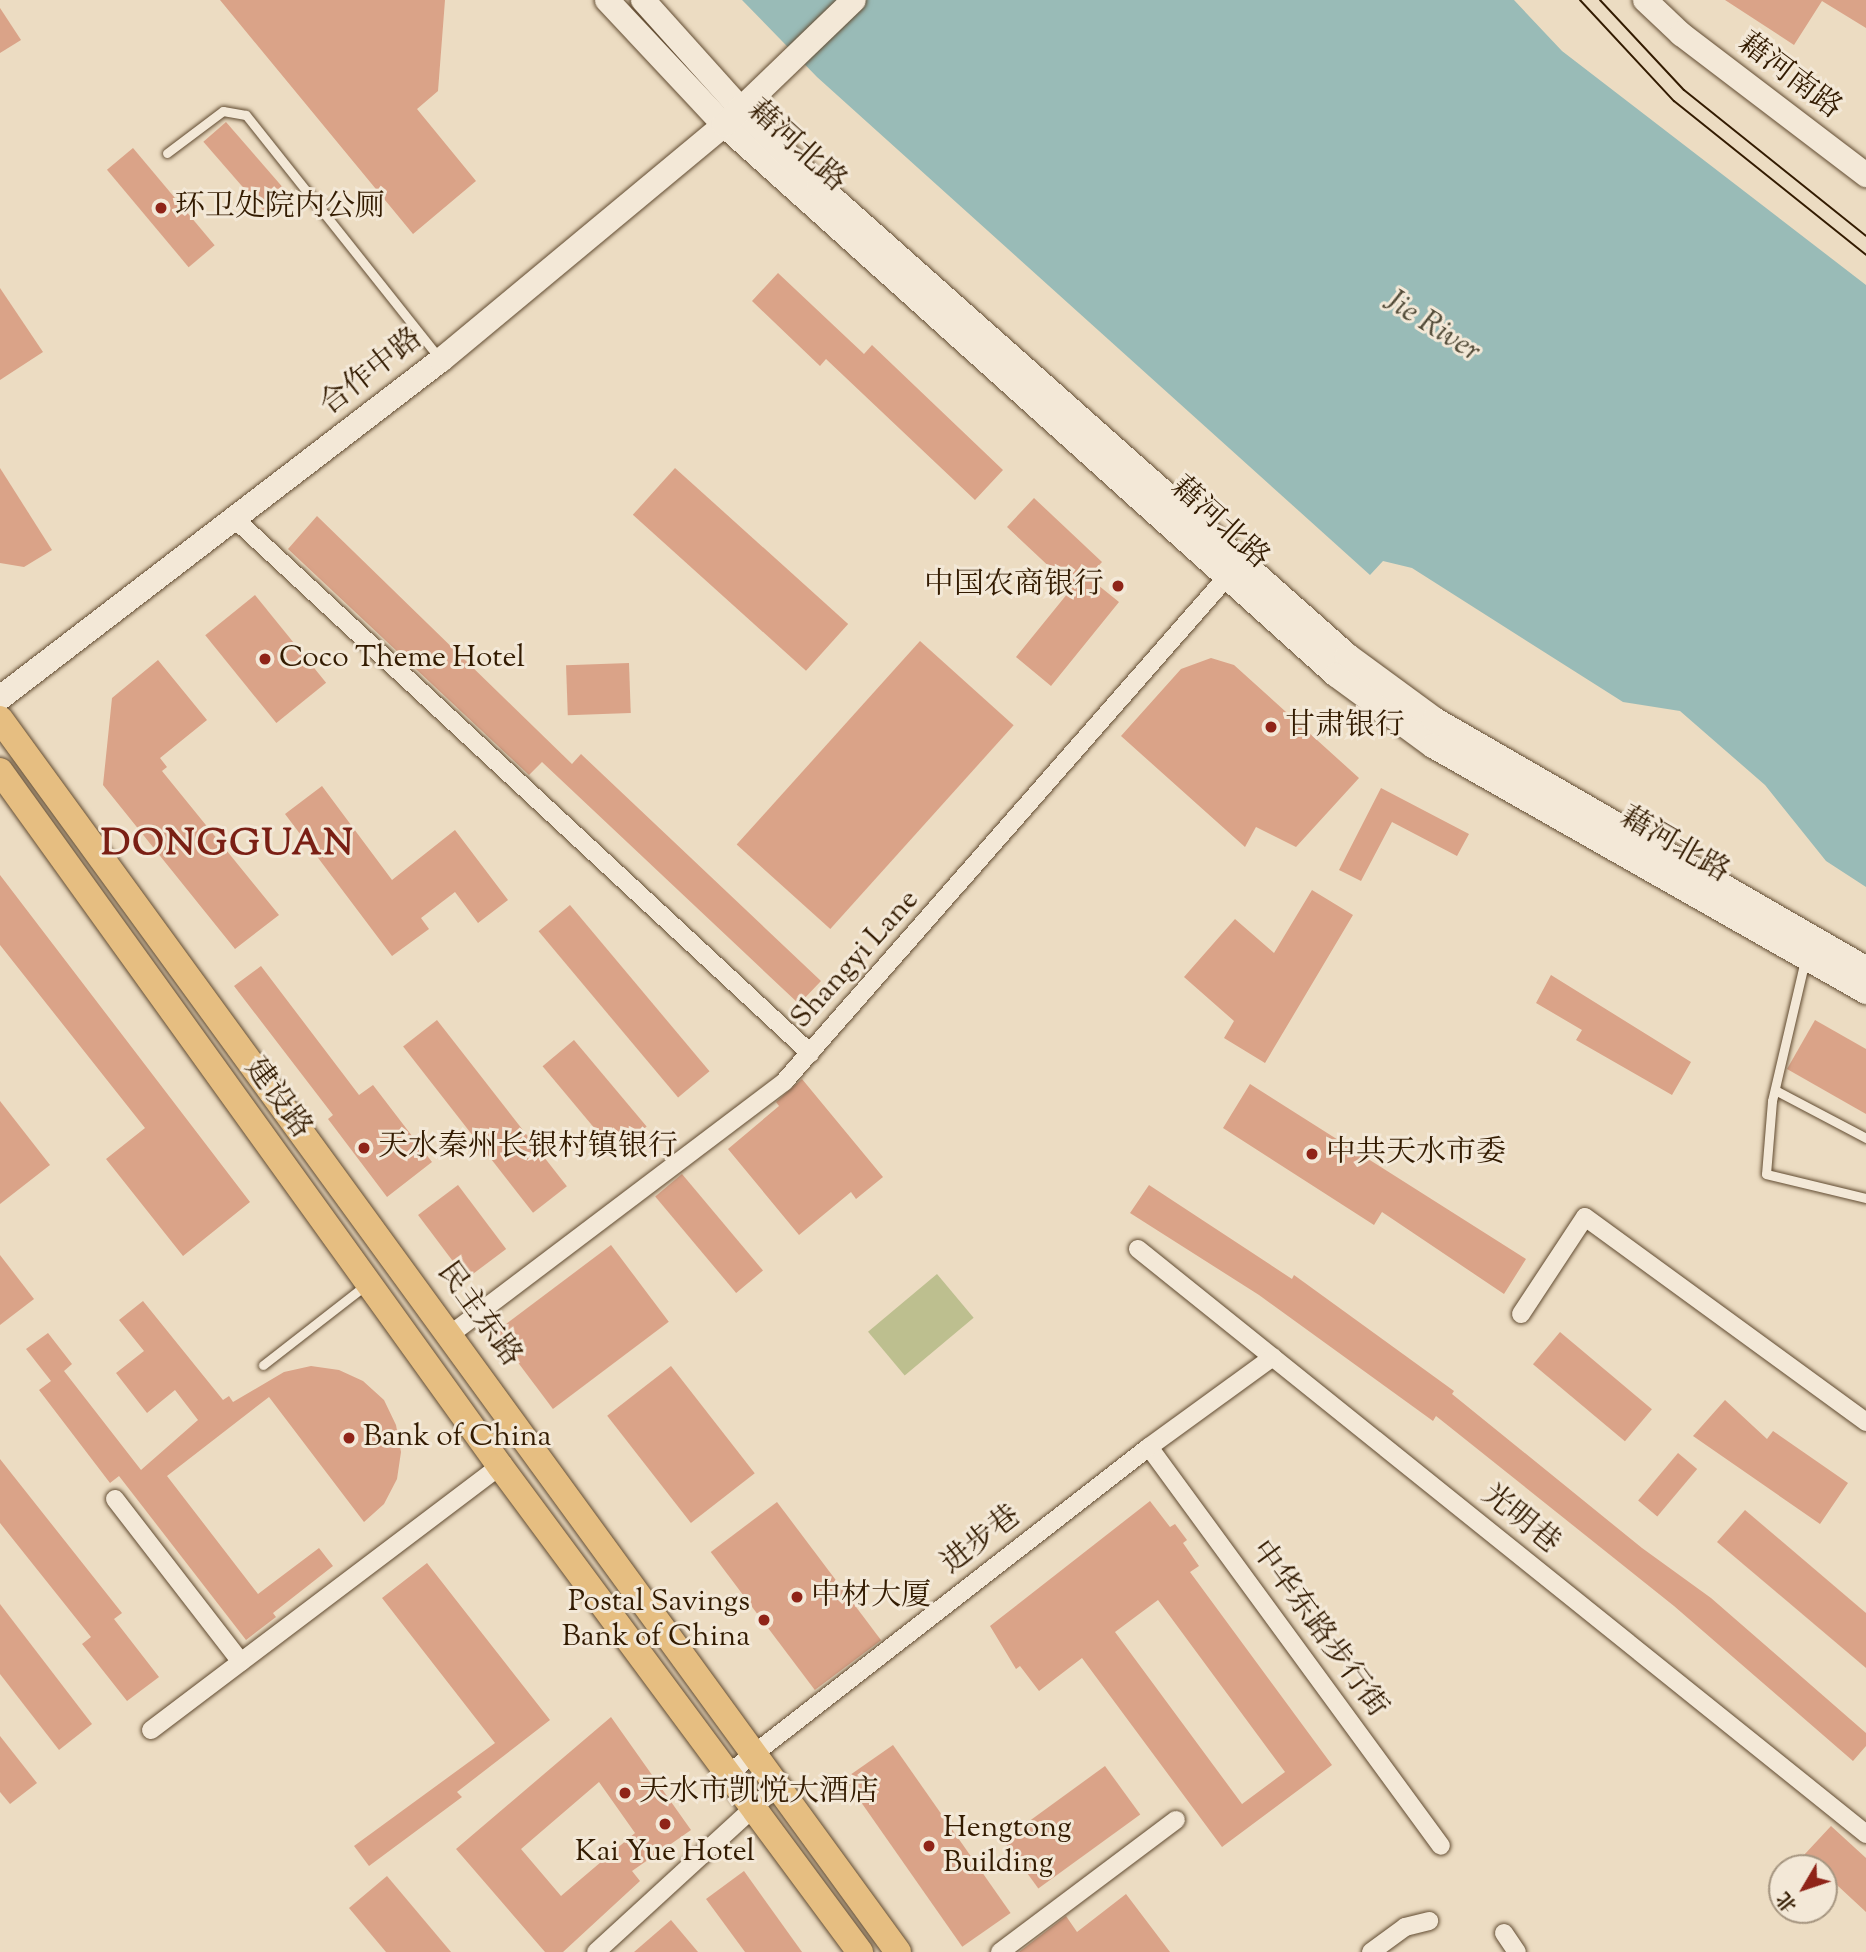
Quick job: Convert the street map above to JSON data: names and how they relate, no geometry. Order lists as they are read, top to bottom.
{
  "streets": {
    "main road": [
      "藉河南路",
      "藉河北路",
      "合作中路",
      "建设路",
      "民主东路"
    ],
    "street": [
      "Shangyi Lane",
      "光明巷",
      "进步巷",
      "中华东路步行街"
    ]
  },
  "crossings": [
    ["藉河北路", "合作中路"],
    ["藉河北路", "Shangyi Lane"],
    ["Shangyi Lane", "民主东路"],
    ["民主东路", "进步巷"],
    ["光明巷", "进步巷"],
    ["进步巷", "中华东路步行街"]
  ],
  "districts": ["DONGGUAN"],
  "water": ["Jie River"],
  "places": [
    "环卫处院内公厕",
    "中国农商银行",
    "Coco Theme Hotel",
    "甘肃银行",
    "天水秦州长银村镇银行",
    "中共天水市委",
    "Bank of China",
    "中材大厦",
    "Postal Savings Bank of China",
    "天水市凯悦大酒店",
    "Kai Yue Hotel",
    "Hengtong Building"
  ],
  "north": "bottom left"
}
